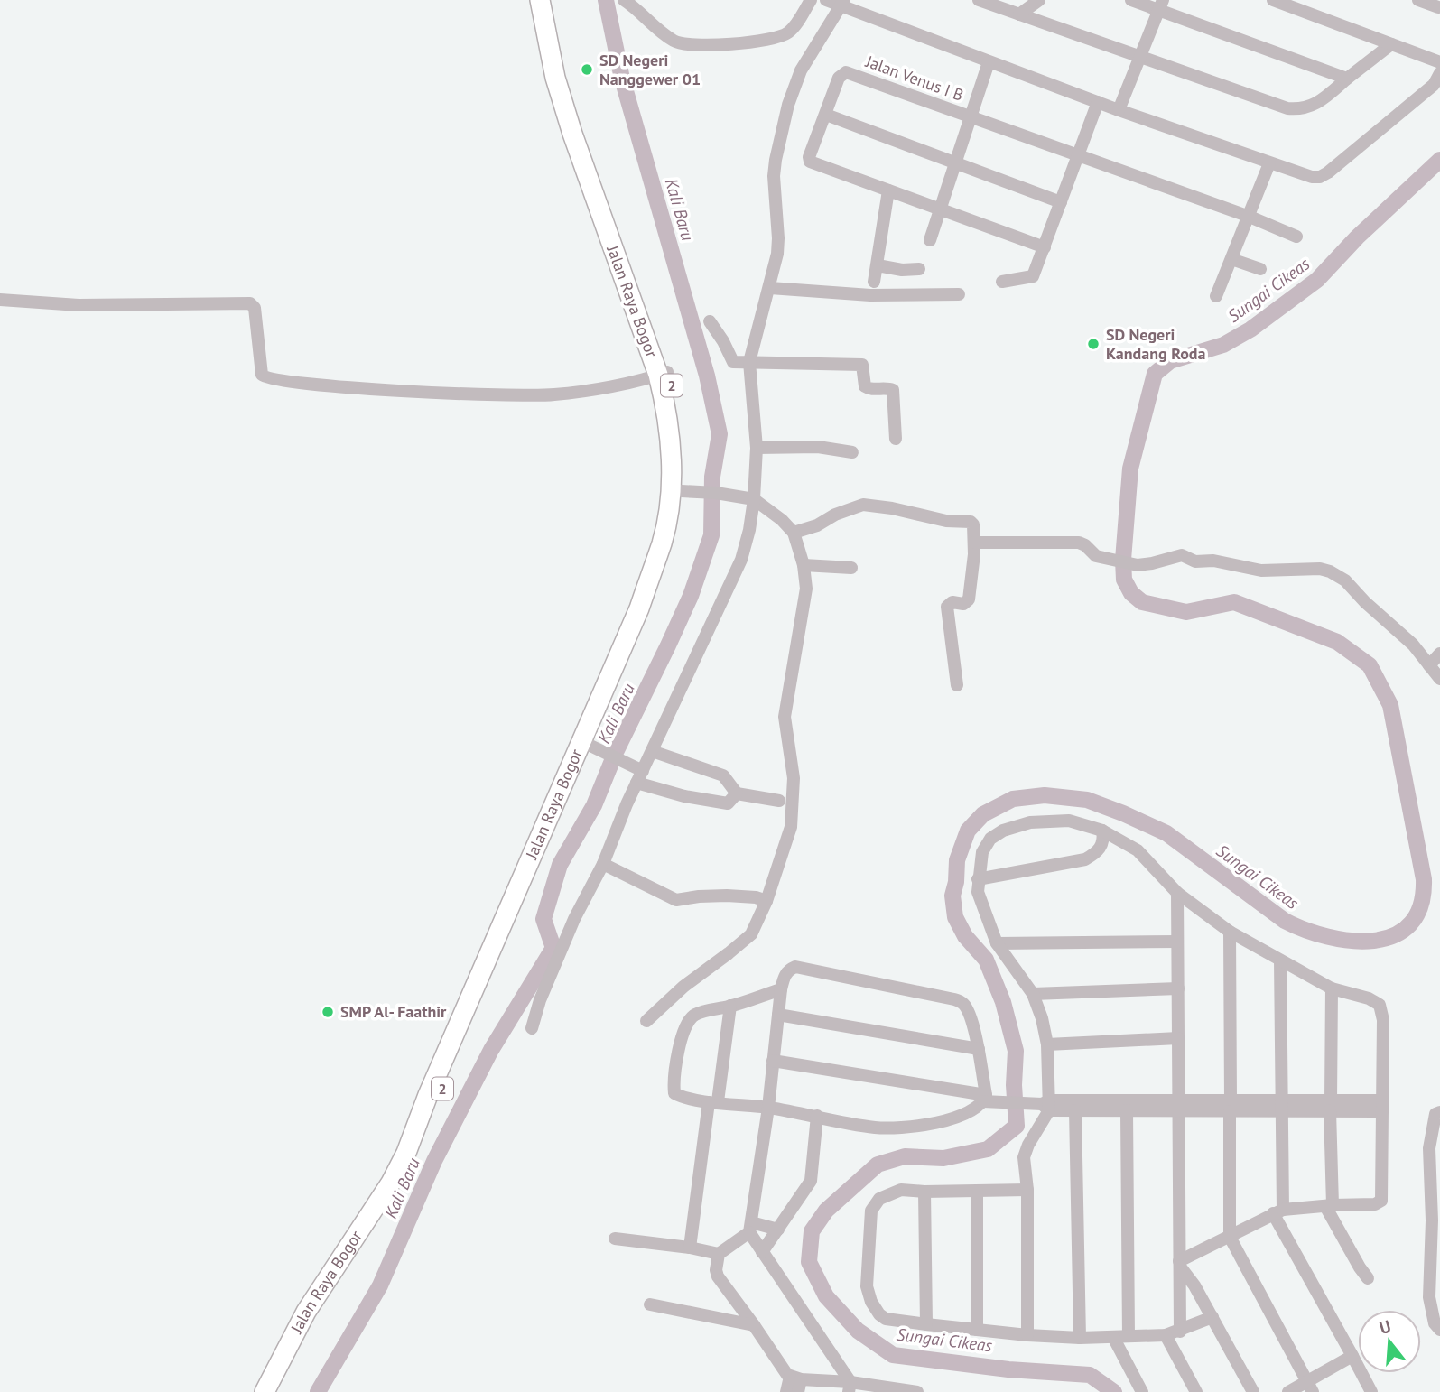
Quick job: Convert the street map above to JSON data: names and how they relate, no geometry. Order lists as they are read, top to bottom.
{
  "streets": {
    "highway": ["Jalan Raya Bogor", "2"],
    "street": ["Jalan Venus I B"]
  },
  "water": ["Kali Baru", "Sungai Cikeas"],
  "places": ["SD Negeri Nanggewer 01", "SD Negeri Kandang Roda", "SMP Al- Faathir"],
  "north": "top"
}
